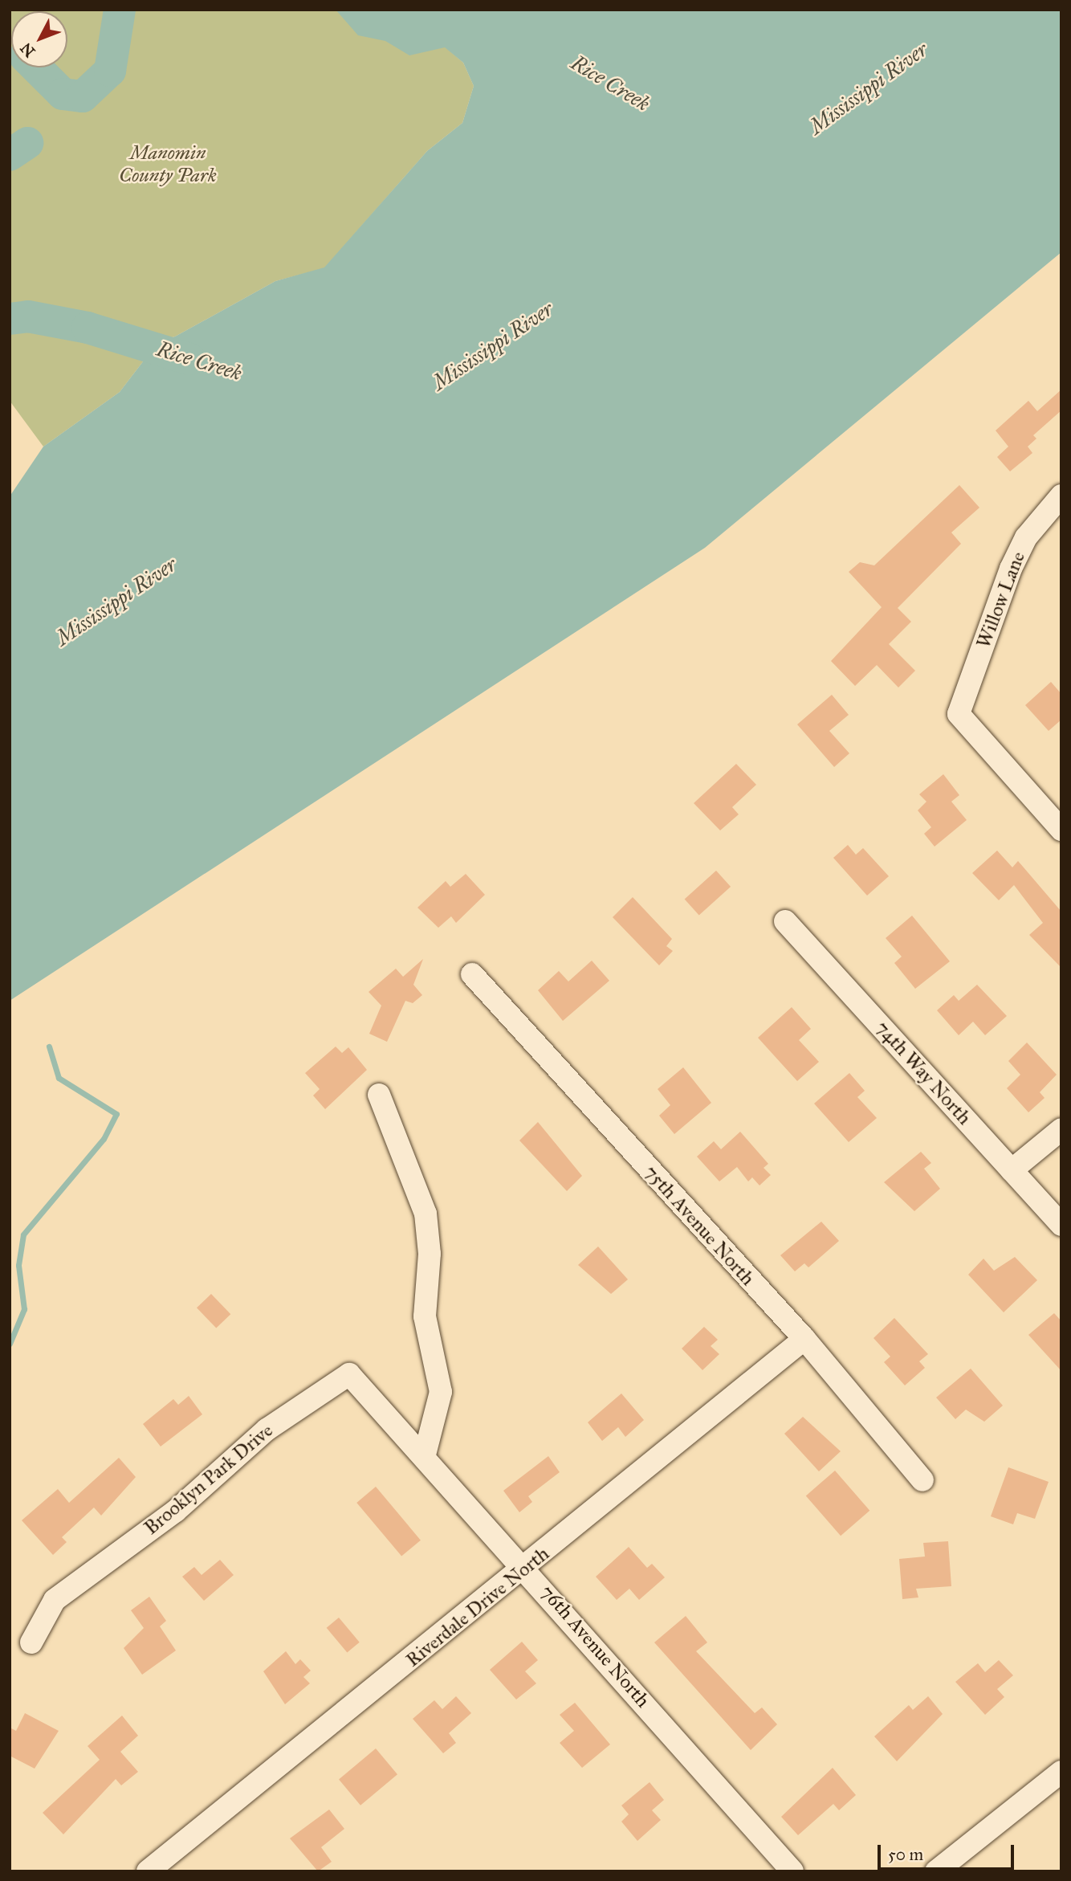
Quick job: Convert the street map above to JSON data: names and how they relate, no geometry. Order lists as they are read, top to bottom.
{
  "streets": {
    "street": [
      "Willow Lane",
      "74th Way North",
      "75th Avenue North",
      "Brooklyn Park Drive",
      "Riverdale Drive North",
      "76th Avenue North"
    ]
  },
  "crossings": [
    ["75th Avenue North", "Riverdale Drive North"],
    ["Brooklyn Park Drive", "76th Avenue North"],
    ["Riverdale Drive North", "76th Avenue North"]
  ],
  "water": ["Rice Creek", "Mississippi River"],
  "parks": ["Manomin County Park"],
  "scale_bar": "50 m",
  "north": "bottom left"
}
